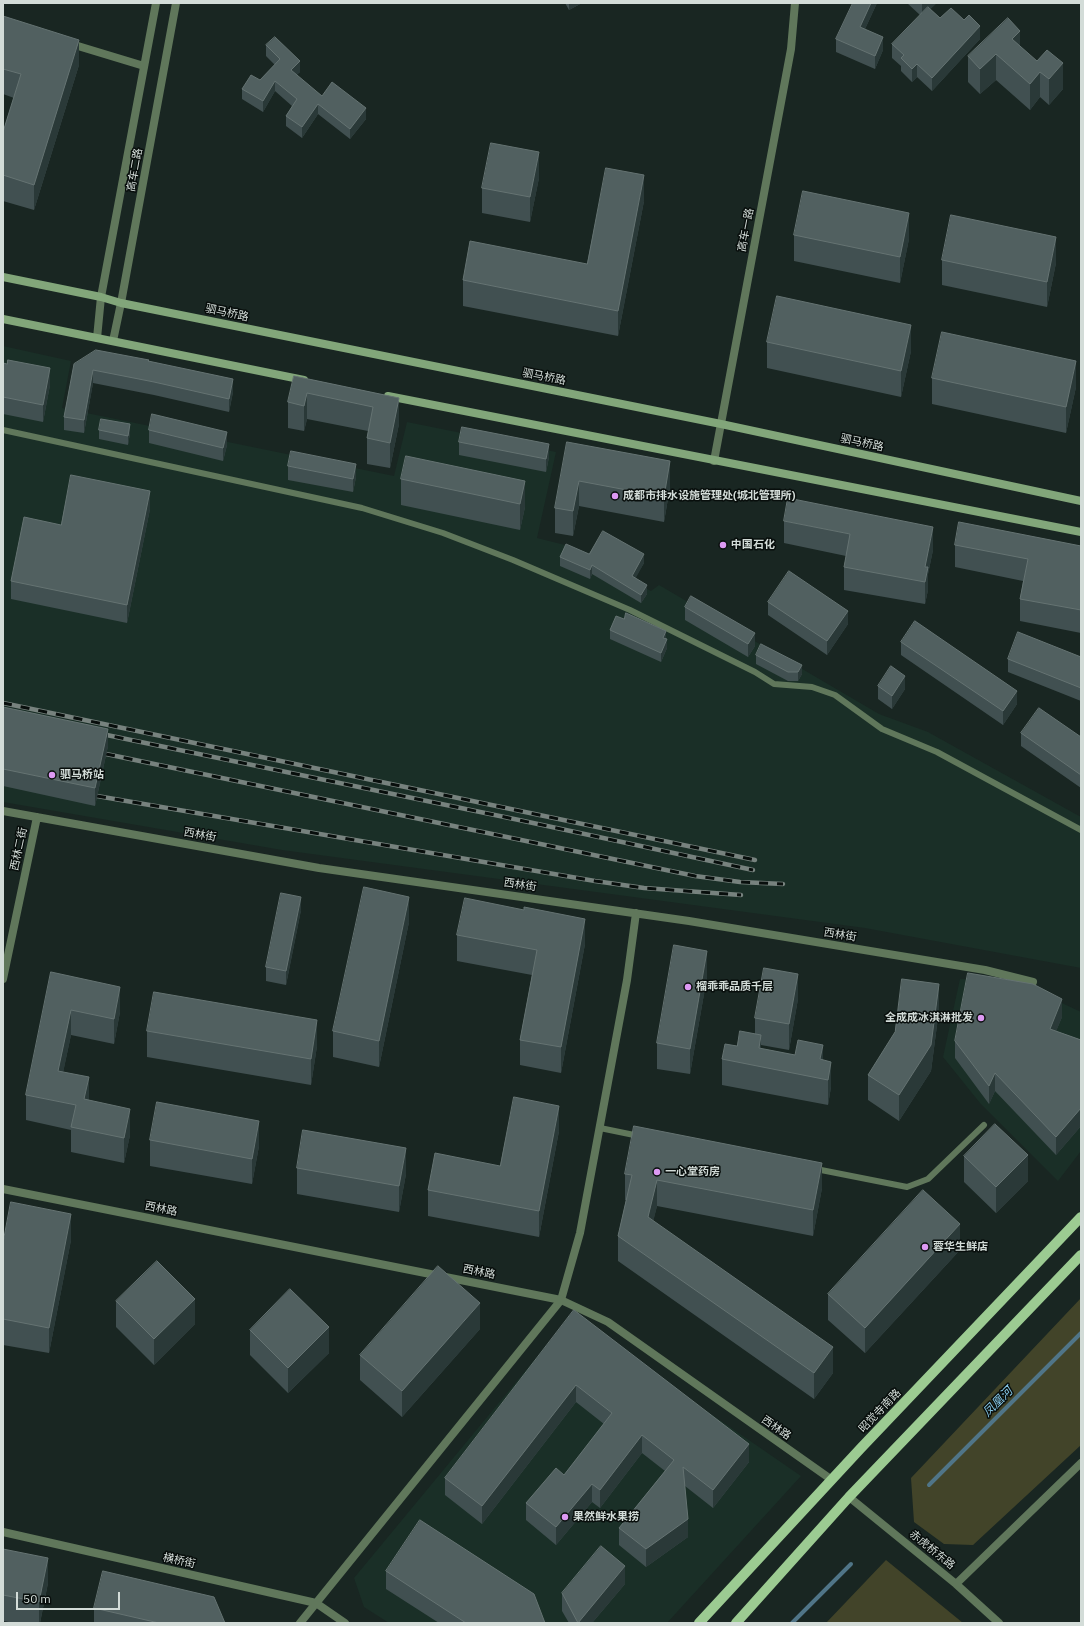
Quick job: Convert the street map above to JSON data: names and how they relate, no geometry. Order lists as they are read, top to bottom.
{
  "streets": {
    "main road": ["驷马桥路", "昭觉寺南路"],
    "street": [
      "高车二路",
      "高车一路",
      "西林街",
      "西林二街",
      "西林路",
      "赤虎桥东路",
      "横桥街"
    ]
  },
  "crossings": [
    ["高车二路", "驷马桥路"],
    ["高车一路", "驷马桥路"],
    ["西林街", "西林二街"],
    ["西林路", "昭觉寺南路"]
  ],
  "water": ["凤凰河"],
  "places": [
    "成都市排水设施管理处(城北管理所)",
    "中国石化",
    "驷马桥站",
    "榴乖乖品质千层",
    "全成成冰淇淋批发",
    "一心堂药房",
    "蓉华生鲜店",
    "果然鲜水果捞"
  ],
  "scale_bar": "50 m"
}
